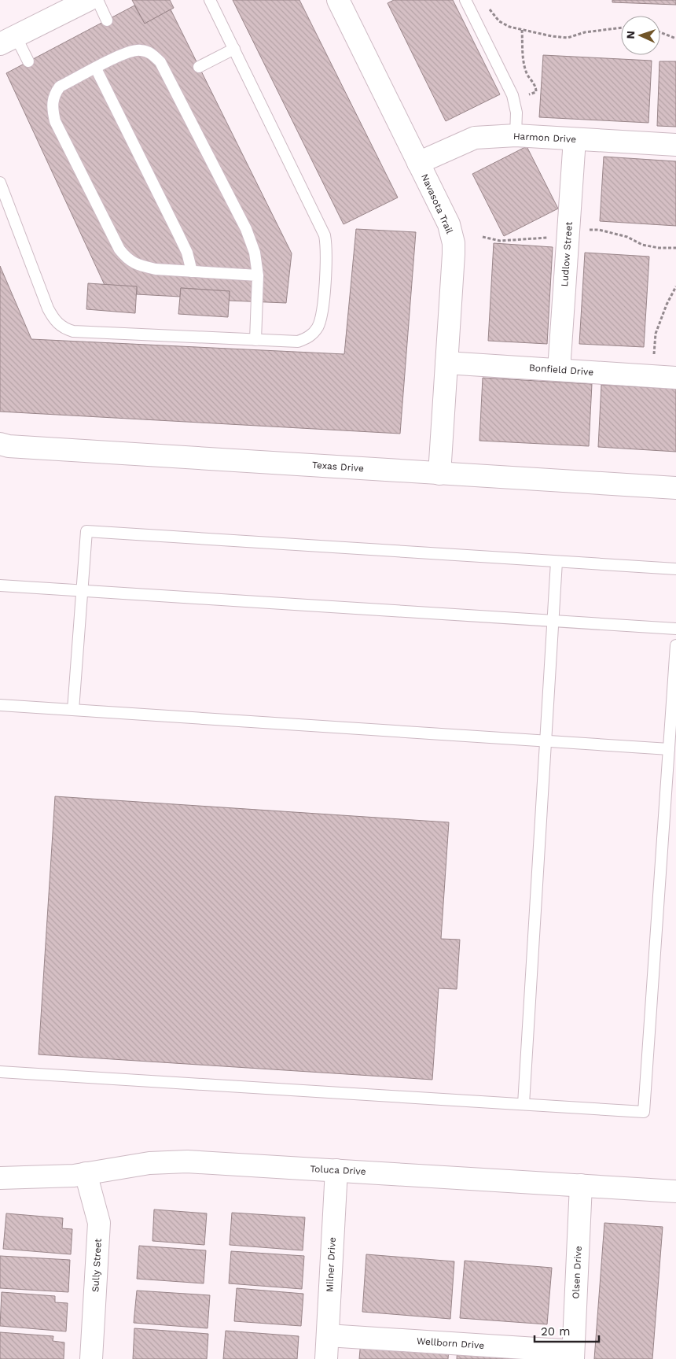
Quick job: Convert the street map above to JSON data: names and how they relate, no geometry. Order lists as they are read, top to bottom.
{
  "streets": {
    "street": [
      "Harmon Drive",
      "Navasota Trail",
      "Ludlow Street",
      "Bonfield Drive",
      "Texas Drive",
      "Toluca Drive",
      "Milner Drive",
      "Sully Street",
      "Olsen Drive",
      "Wellborn Drive"
    ]
  },
  "crossings": [
    ["Harmon Drive", "Navasota Trail"],
    ["Harmon Drive", "Ludlow Street"],
    ["Navasota Trail", "Bonfield Drive"],
    ["Navasota Trail", "Texas Drive"],
    ["Ludlow Street", "Bonfield Drive"],
    ["Toluca Drive", "Milner Drive"],
    ["Toluca Drive", "Sully Street"],
    ["Toluca Drive", "Olsen Drive"],
    ["Milner Drive", "Wellborn Drive"],
    ["Olsen Drive", "Wellborn Drive"]
  ],
  "scale_bar": "20 m",
  "north": "left"
}
